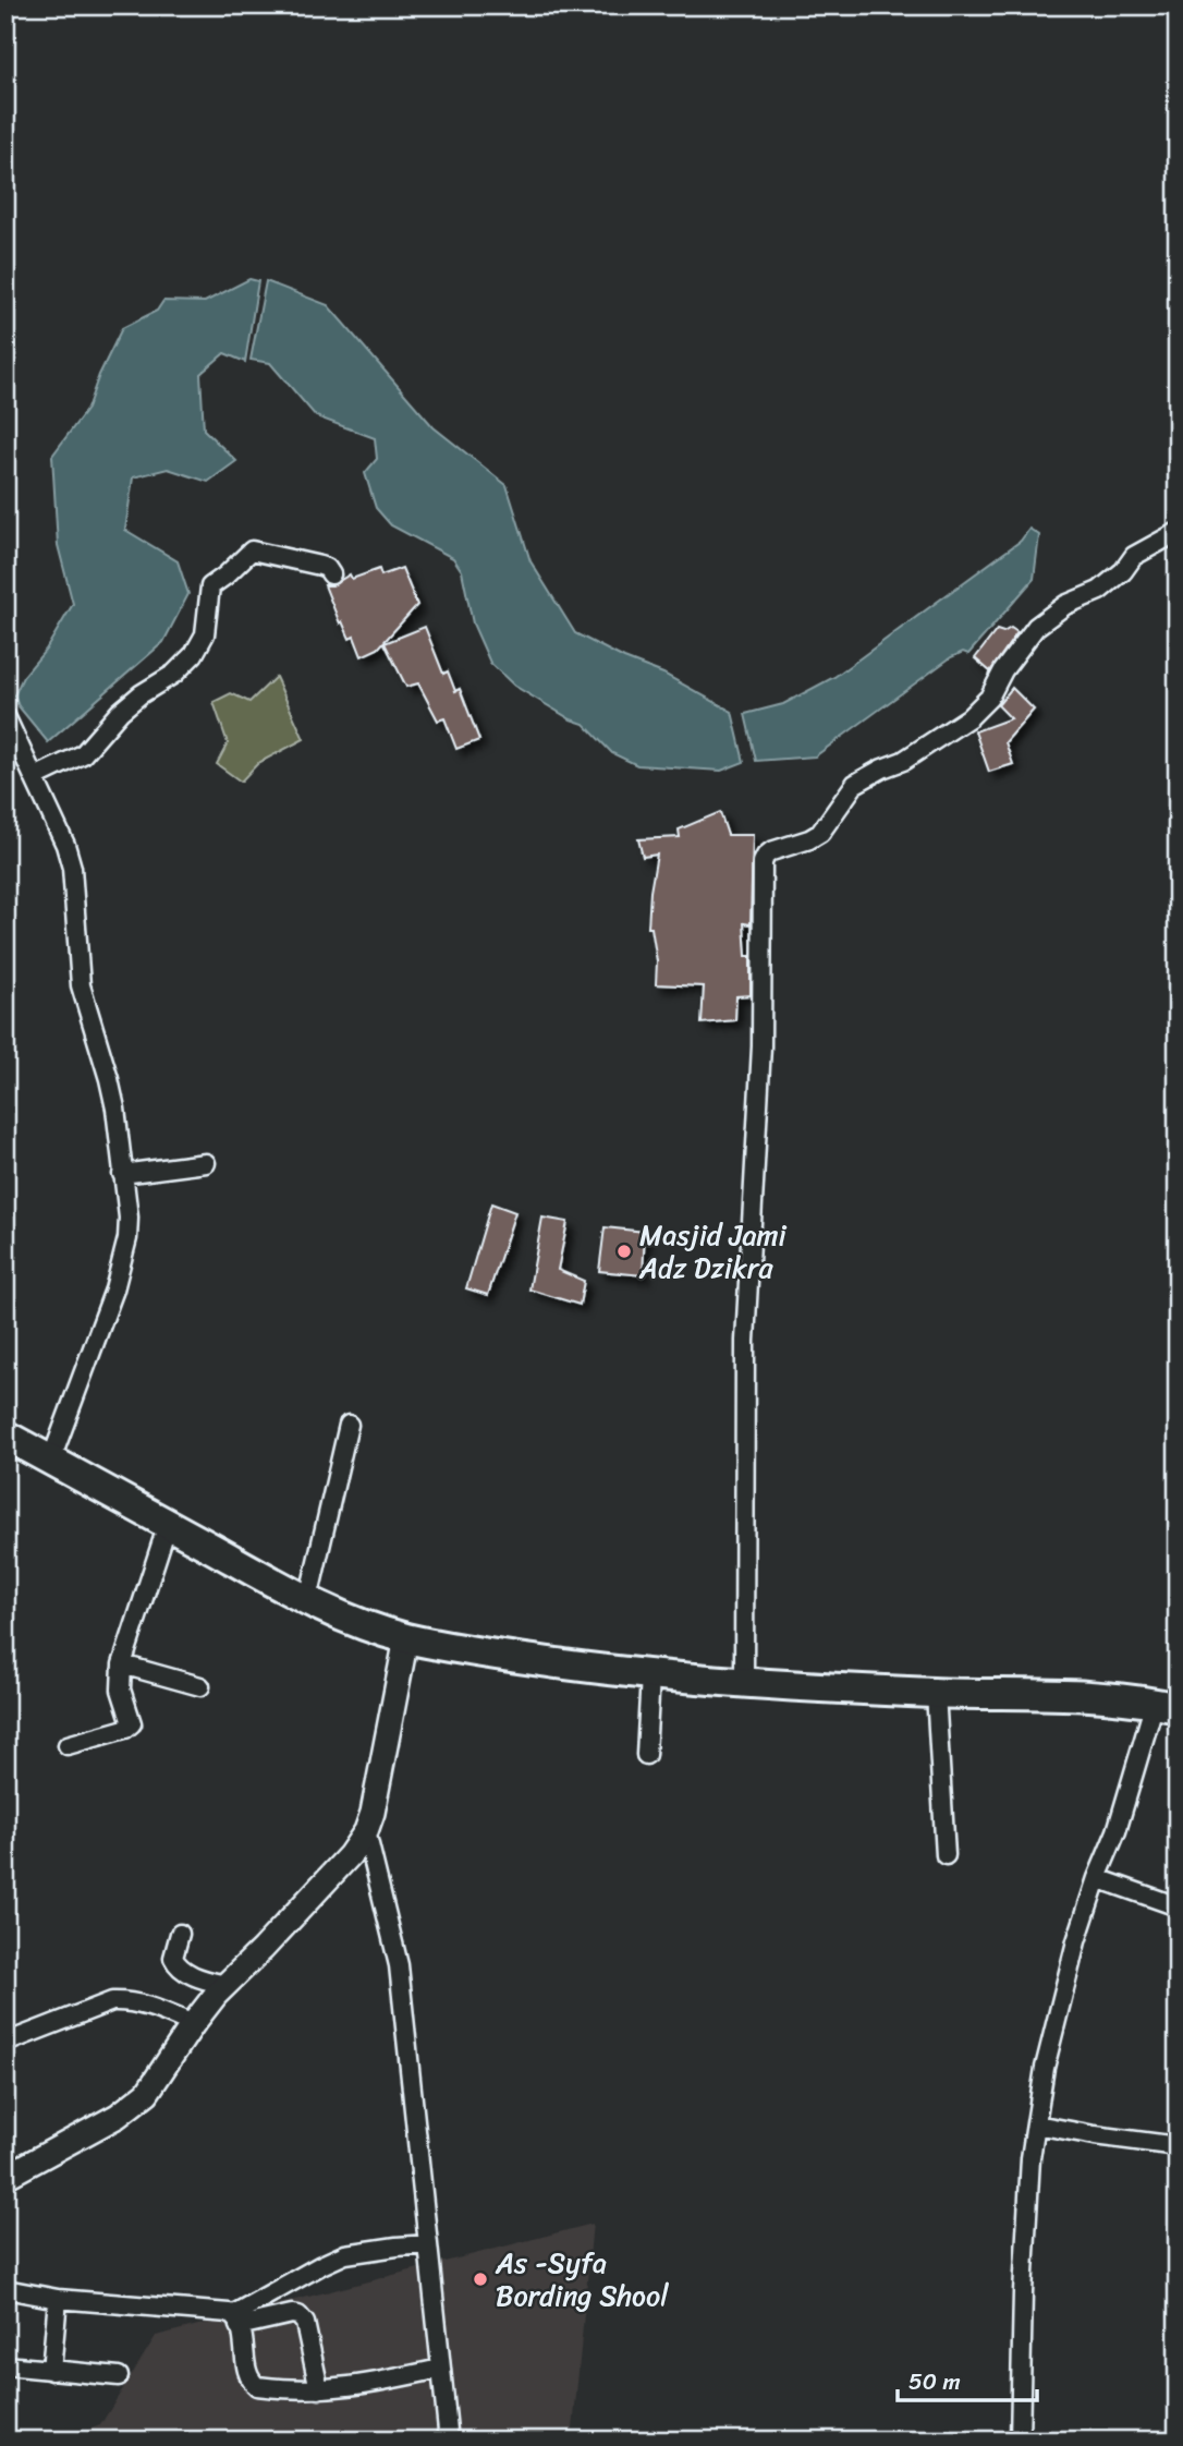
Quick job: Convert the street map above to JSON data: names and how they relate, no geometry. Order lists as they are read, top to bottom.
{
  "places": ["Masjid Jami Adz Dzikra", "As -Syfa Bording Shool"],
  "scale_bar": "50 m"
}
